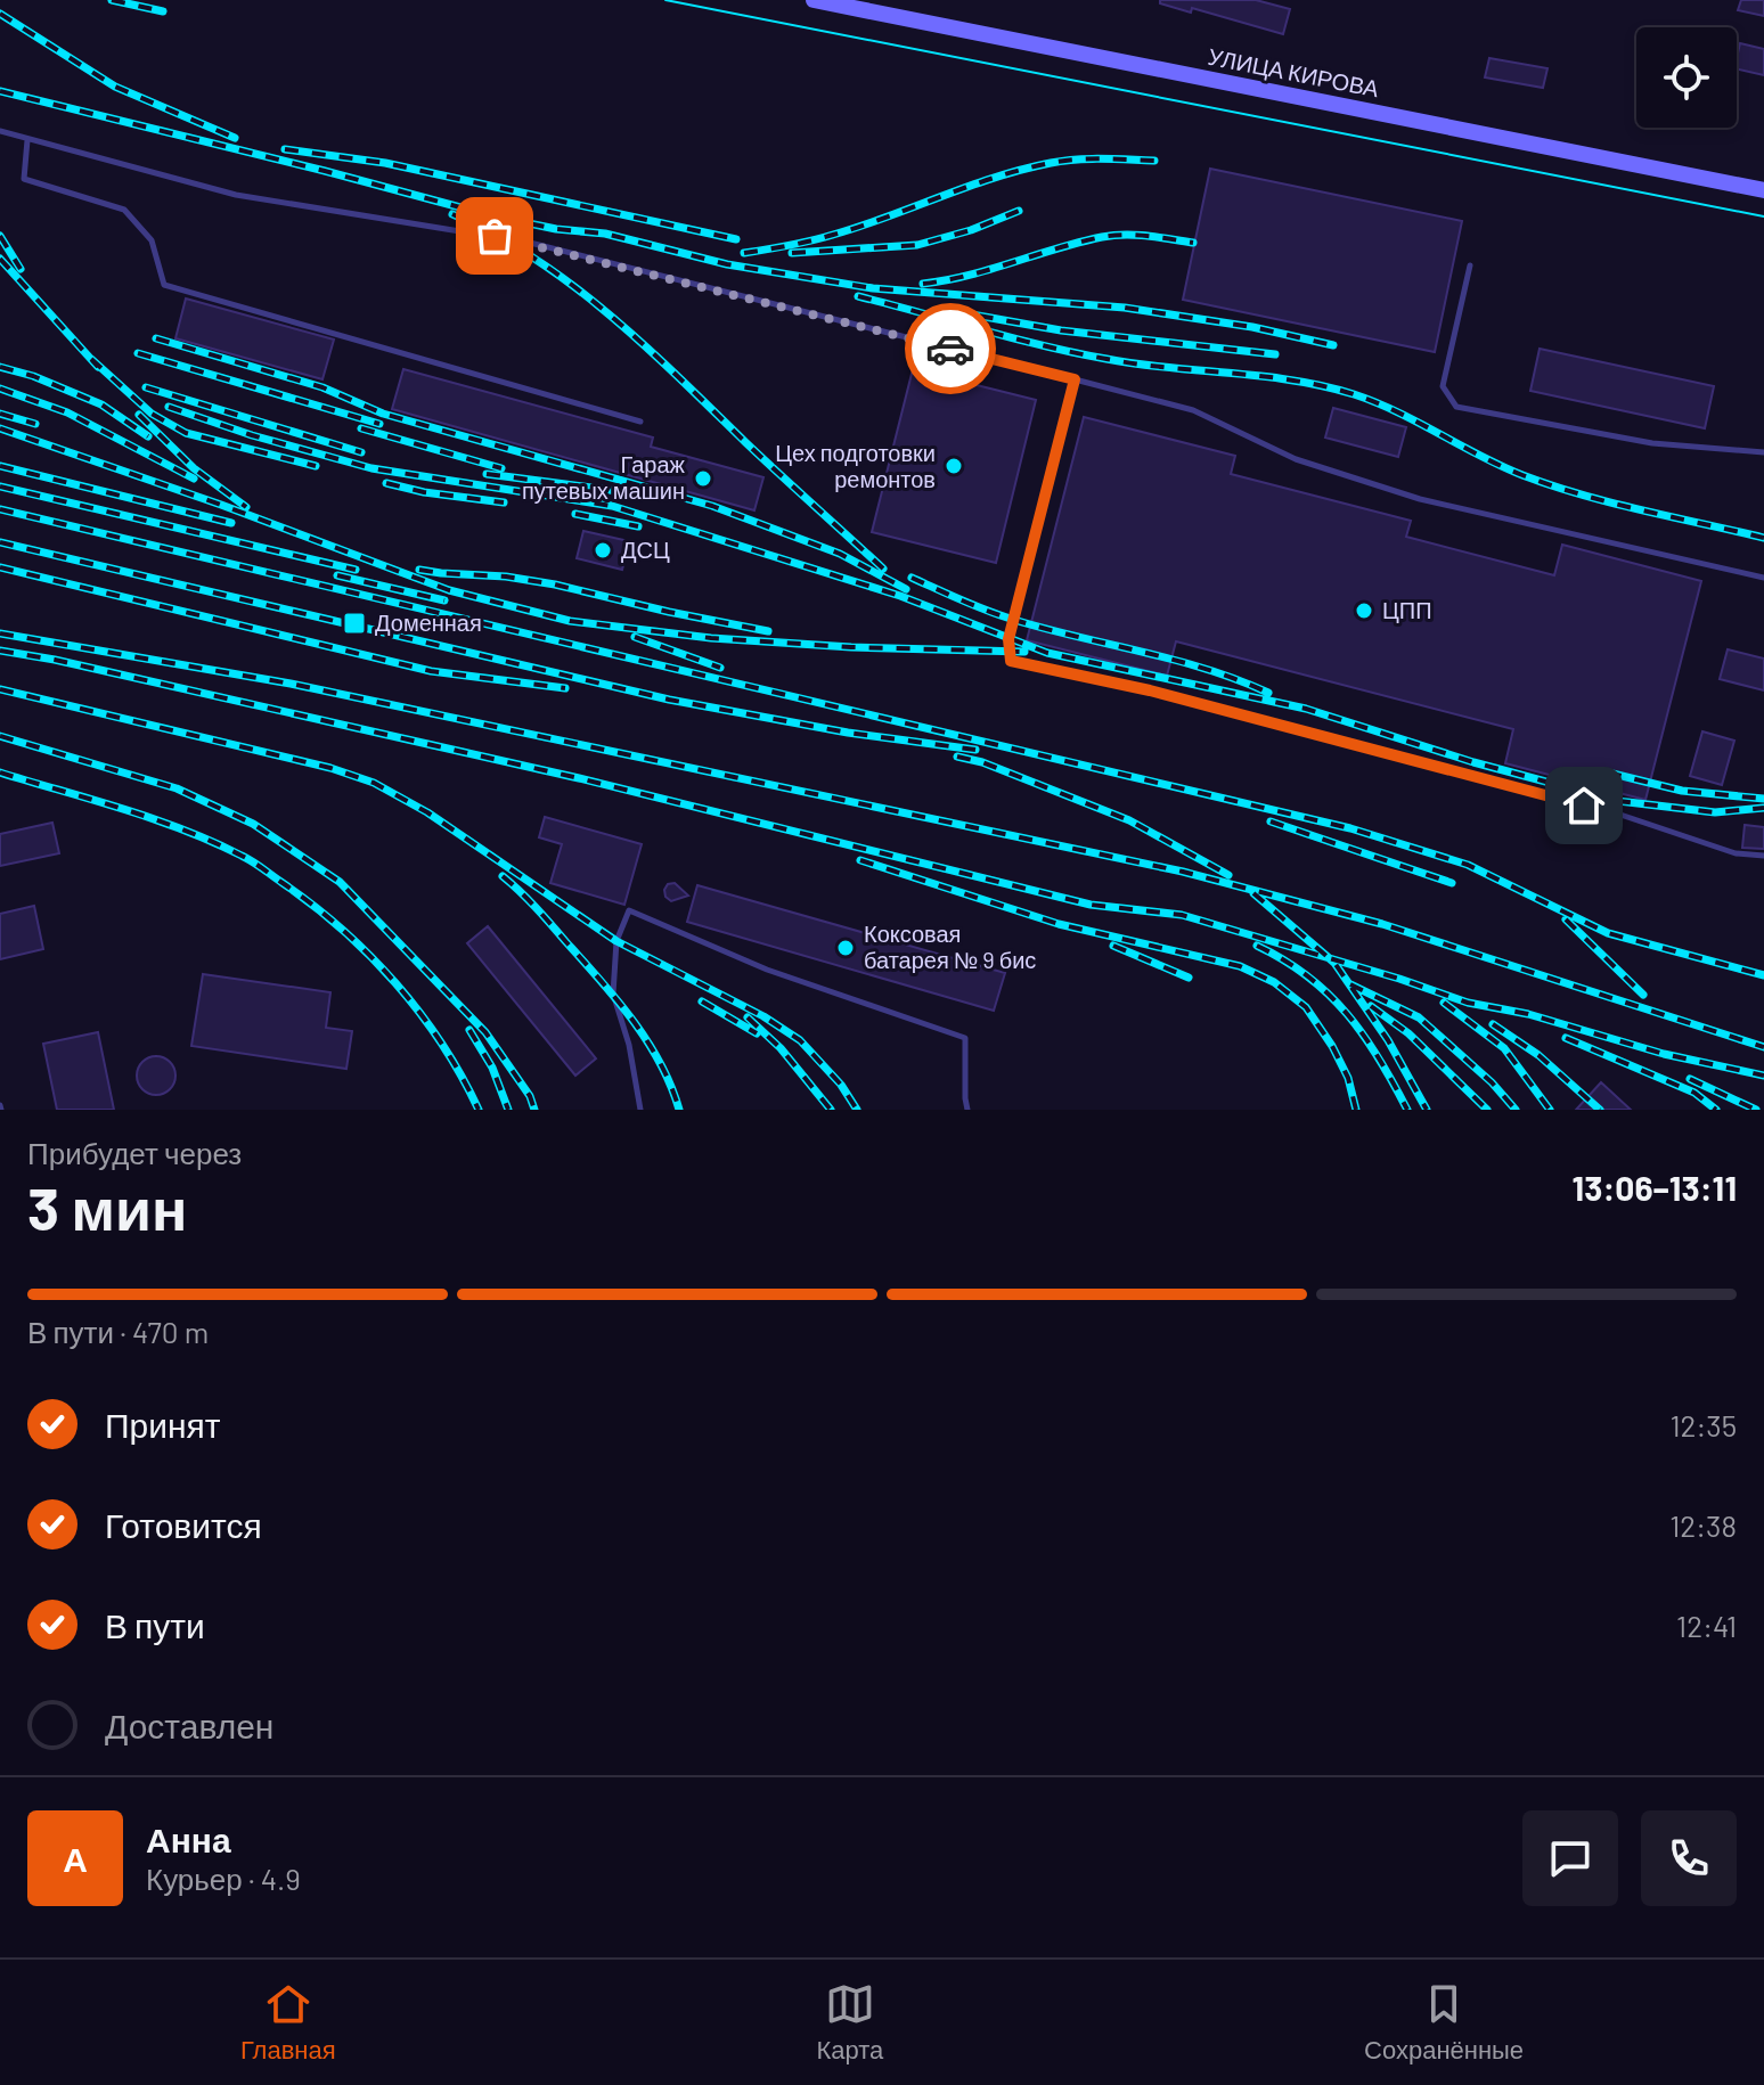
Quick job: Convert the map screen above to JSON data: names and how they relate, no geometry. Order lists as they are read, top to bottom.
{
  "streets": {
    "main road": ["УЛИЦА КИРОВА"]
  },
  "places": {
    "other": [
      "Цех подготовки ремонтов",
      "Гараж путевых машин",
      "ДСЦ",
      "ЦПП",
      "Коксовая батарея № 9 бис"
    ],
    "transit": ["Доменная"]
  },
  "page": {
    "heading": ["3 мин", "Прибудет через", "13:06–13:11"],
    "panel": ["Анна", "Курьер · 4.9"],
    "bar": "В пути · 470 m",
    "list": [
      ["Принят", "12:35"],
      ["Готовится", "12:38"],
      ["В пути", "12:41"],
      "Доставлен"
    ],
    "round": "А",
    "tabs": ["Главная", "Карта", "Сохранённые"]
  }
}
